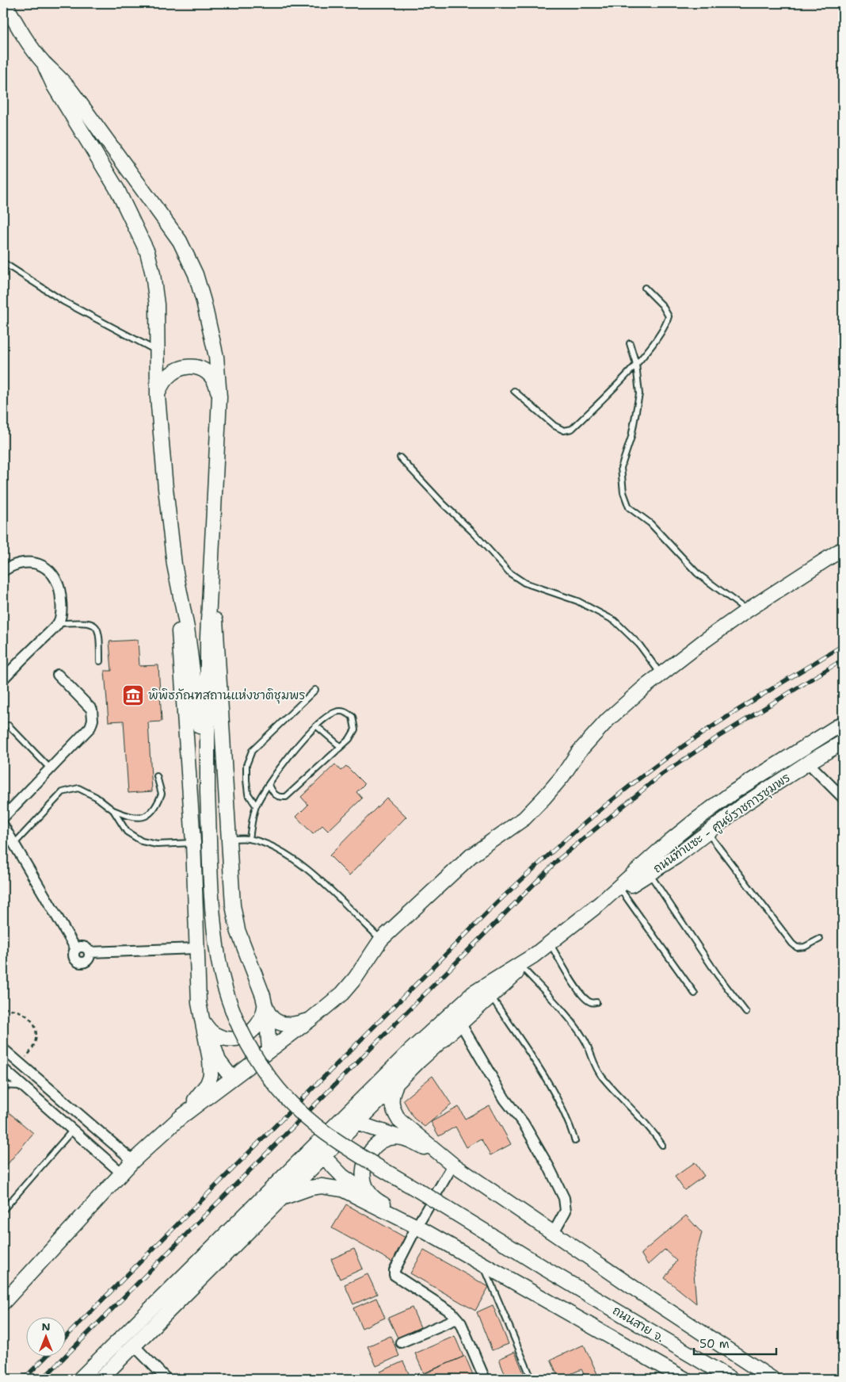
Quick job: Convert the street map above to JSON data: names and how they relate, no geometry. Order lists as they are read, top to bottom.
{
  "streets": {
    "main road": ["ถนนท่าแซะ - ศูนย์ราชการชุมพร", "ถนนสาย จ."]
  },
  "places": {
    "museum": ["พิพิธภัณฑสถานแห่งชาติชุมพร"]
  },
  "scale_bar": "50 m",
  "north": "top"
}
